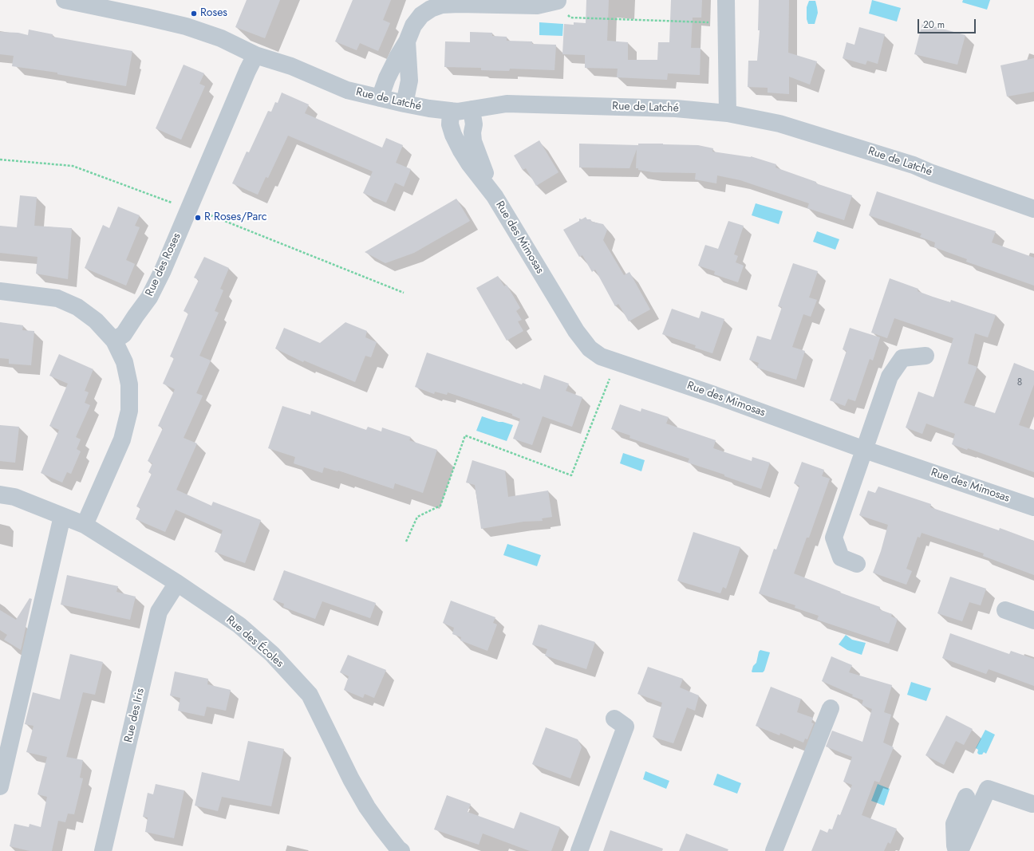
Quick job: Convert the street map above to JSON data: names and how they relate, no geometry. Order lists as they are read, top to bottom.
{
  "streets": {
    "street": [
      "Rue de Latché",
      "Rue des Mimosas",
      "Rue des Roses",
      "Rue des Écoles",
      "Rue des Iris"
    ]
  },
  "crossings": [
    ["Rue de Latché", "Rue des Mimosas"],
    ["Rue de Latché", "Rue des Roses"],
    ["Rue des Écoles", "Rue des Iris"]
  ],
  "places": ["Roses", "R Roses/Parc"],
  "house_numbers": ["8"],
  "scale_bar": "20 m"
}
